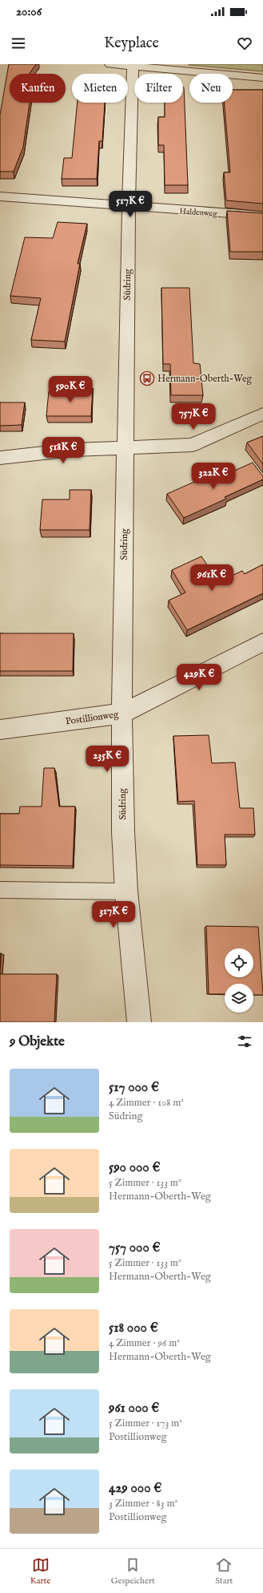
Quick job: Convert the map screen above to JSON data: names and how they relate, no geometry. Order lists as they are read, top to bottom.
{
  "streets": {
    "street": ["Haldenweg", "Südring", "Postillionweg"]
  },
  "crossings": [
    ["Haldenweg", "Südring"],
    ["Südring", "Postillionweg"]
  ],
  "places": {
    "bus stop": ["Hermann-Oberth-Weg"]
  },
  "page": {
    "status": "20:06",
    "header": "Keyplace",
    "chip": [
      "Kaufen",
      "Mieten",
      "Filter",
      "Neu"
    ],
    "price": [
      "517K €",
      "590K €",
      "757K €",
      "518K €",
      "322K €",
      "961K €",
      "429K €",
      "235K €",
      "317K €"
    ],
    "heading": "9 Objekte",
    "list": [
      {
        "name": "517 000 €",
        "note": "4 Zimmer · 108 m² · Südring"
      },
      {
        "name": "590 000 €",
        "note": "5 Zimmer · 133 m² · Hermann-Oberth-Weg"
      },
      {
        "name": "757 000 €",
        "note": "5 Zimmer · 133 m² · Hermann-Oberth-Weg"
      },
      {
        "name": "518 000 €",
        "note": "4 Zimmer · 96 m² · Hermann-Oberth-Weg"
      },
      {
        "name": "961 000 €",
        "note": "5 Zimmer · 173 m² · Postillionweg"
      },
      {
        "name": "429 000 €",
        "note": "3 Zimmer · 83 m² · Postillionweg"
      }
    ],
    "tabs": ["Karte", "Gespeichert", "Start"]
  }
}
